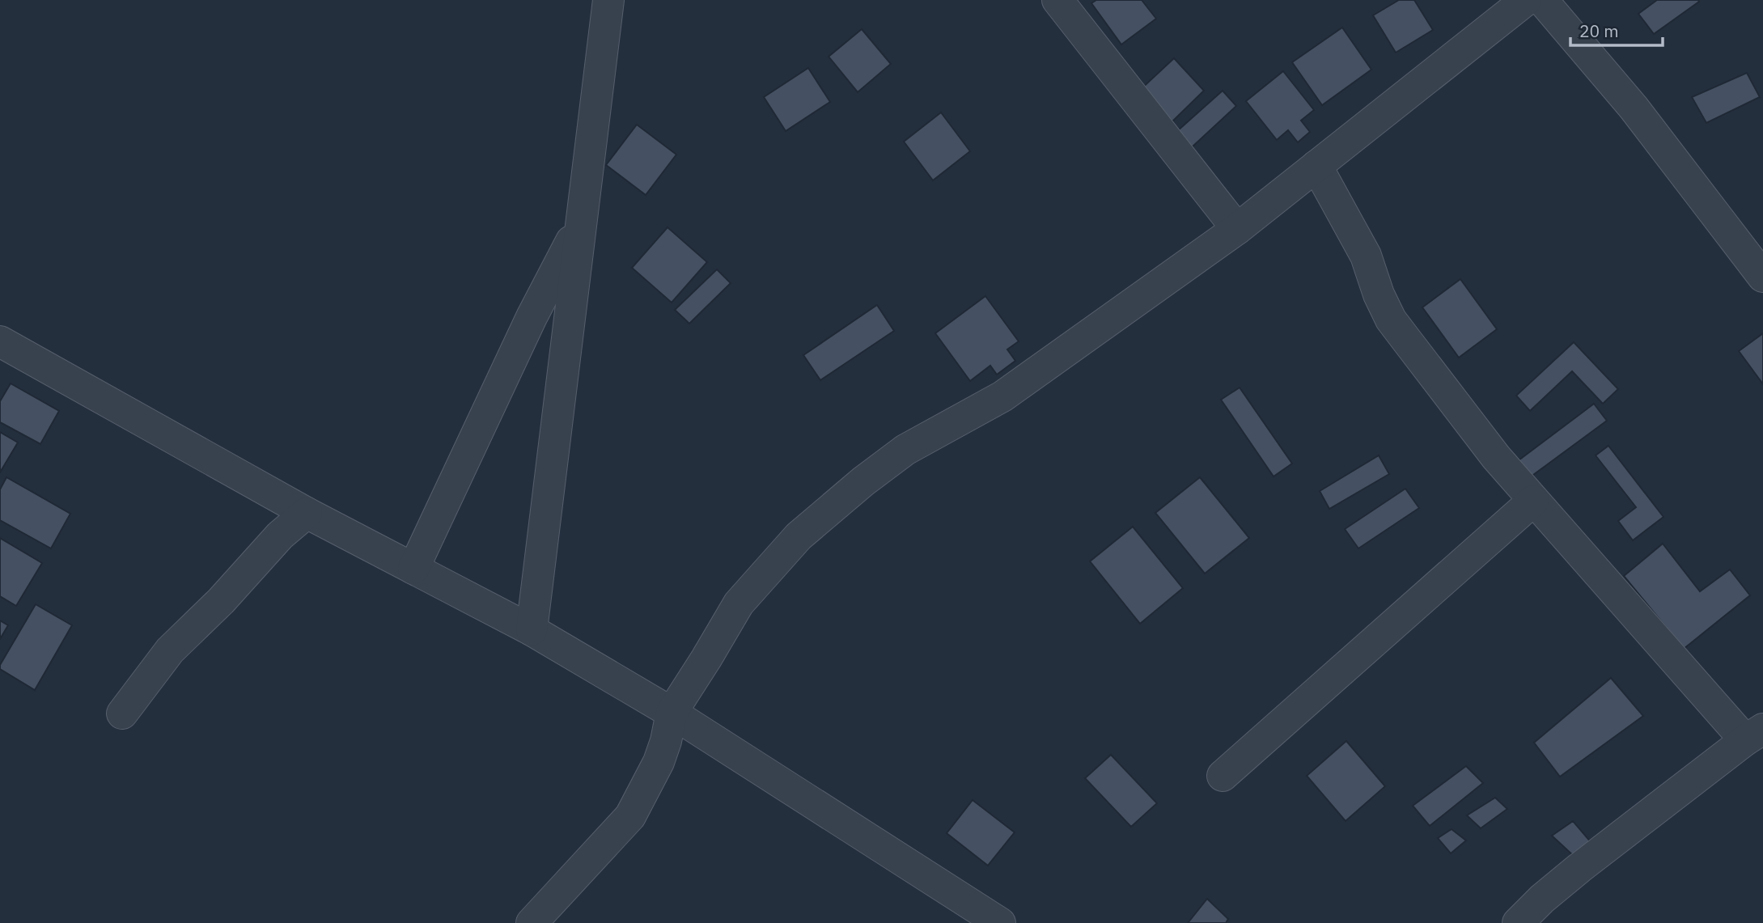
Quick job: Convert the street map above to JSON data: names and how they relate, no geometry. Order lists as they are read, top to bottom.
{
  "scale_bar": "20 m"
}
